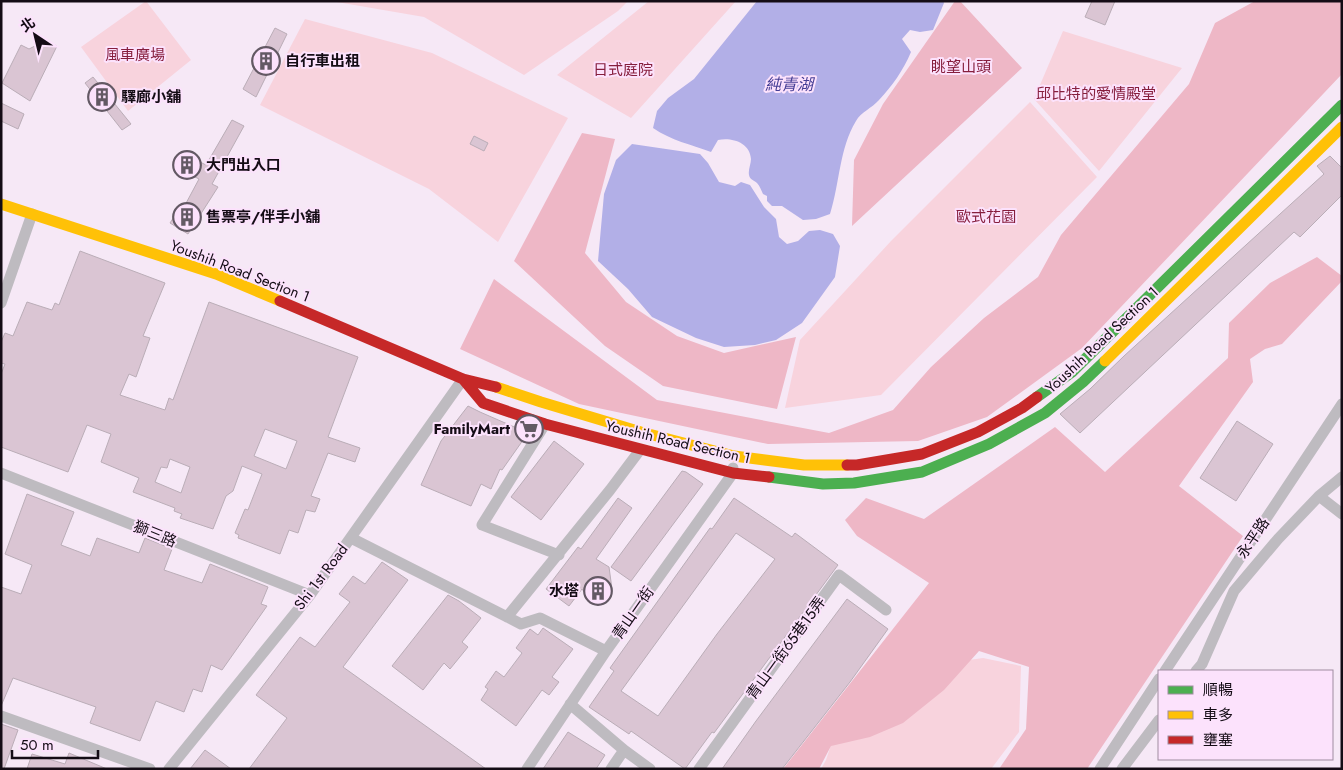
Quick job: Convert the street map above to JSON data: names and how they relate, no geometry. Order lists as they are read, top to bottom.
{
  "streets": {
    "street": [
      "Youshih Road Section 1",
      "獅三路",
      "永平路",
      "Shi 1st Road",
      "青山一街",
      "青山一街65巷15弄"
    ]
  },
  "crossings": [
    ["Youshih Road Section 1", "Shi 1st Road"],
    ["Youshih Road Section 1", "青山一街"],
    ["獅三路", "Shi 1st Road"]
  ],
  "water": ["純青湖"],
  "parks": [
    "風車廣場",
    "眺望山頭",
    "日式庭院",
    "邱比特的愛情殿堂",
    "歐式花園"
  ],
  "places": {
    "building": [
      "自行車出租",
      "驛廊小舖",
      "大門出入口",
      "售票亭/伴手小舖",
      "水塔"
    ],
    "supermarket": ["FamilyMart"]
  },
  "legend": ["順暢", "車多", "壅塞"],
  "scale_bar": "50 m",
  "north": "top left"
}
